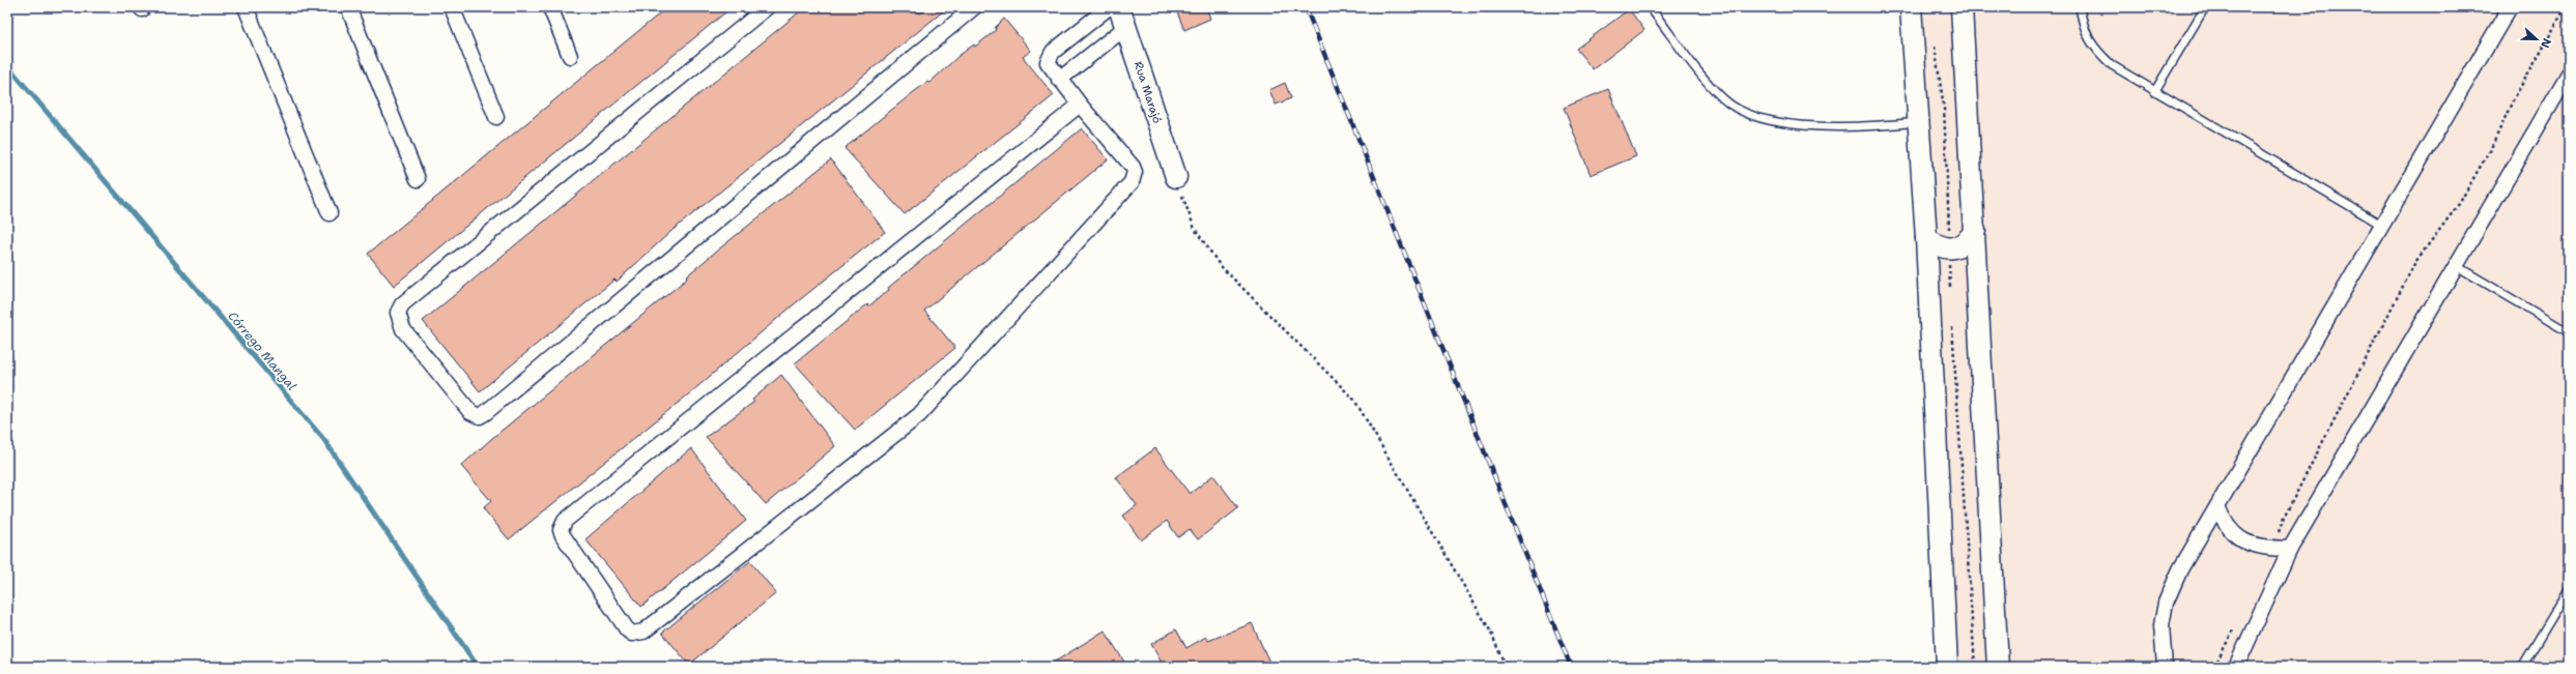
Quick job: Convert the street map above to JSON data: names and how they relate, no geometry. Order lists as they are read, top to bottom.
{
  "streets": {
    "main road": ["Rua Marajó"]
  },
  "water": ["Córrego Mangal"],
  "north": "right"
}
